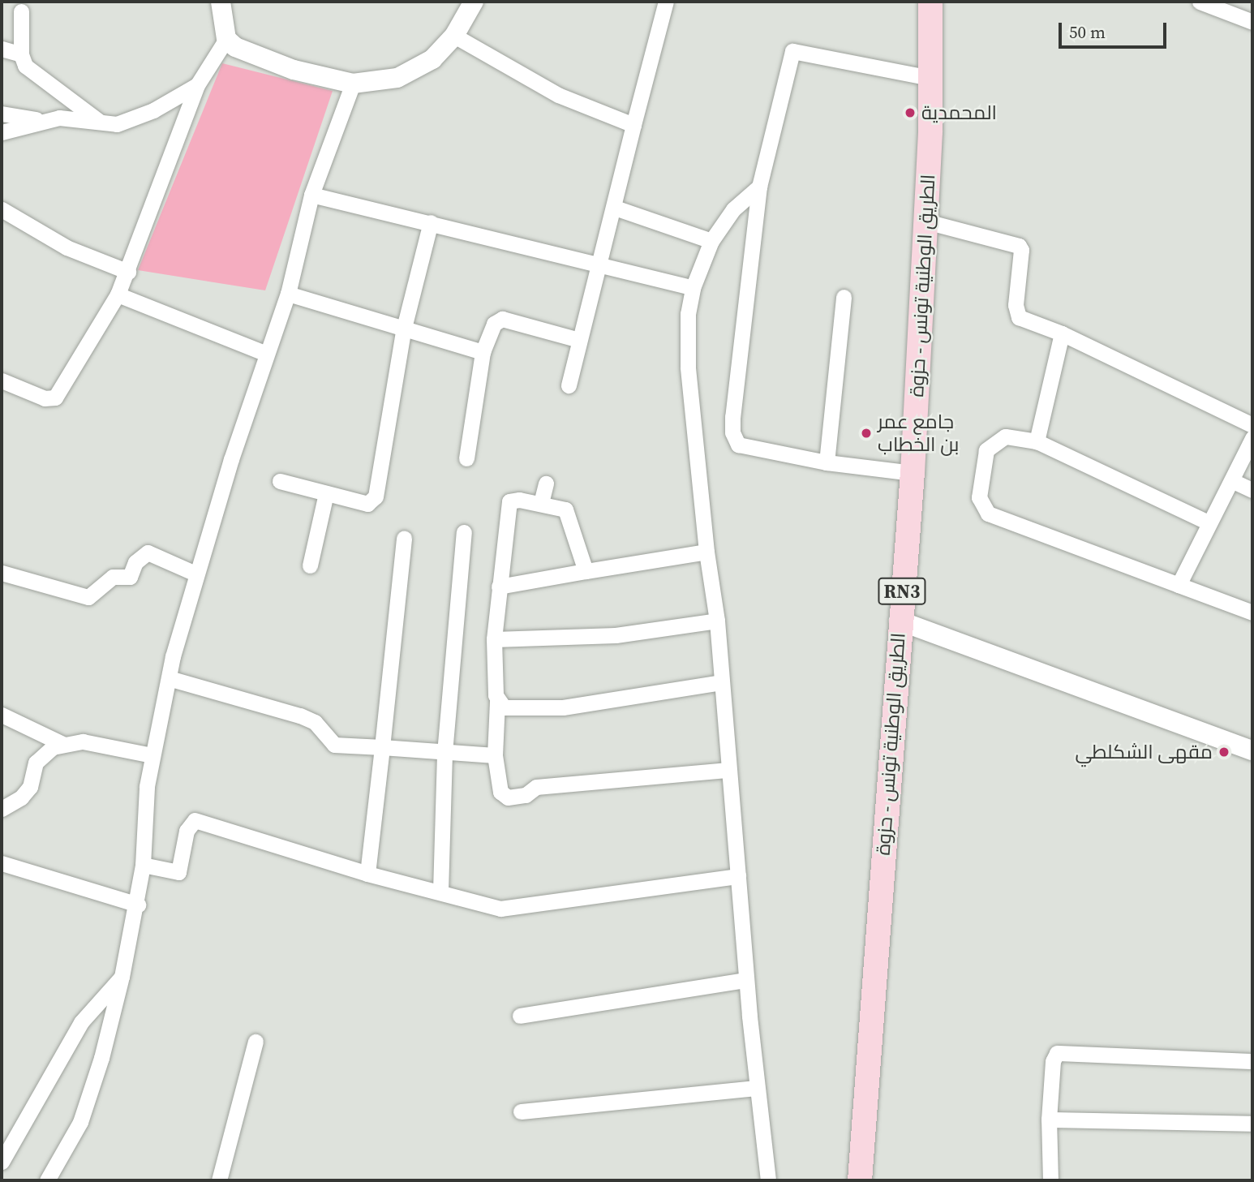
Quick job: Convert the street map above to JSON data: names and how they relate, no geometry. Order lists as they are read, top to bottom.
{
  "streets": {
    "main road": ["الطريق الوطنية تونس - حزوة", "RN3"]
  },
  "places": ["المحمدية", "جامع عمر بن الخطاب", "مقهى الشكلطي"],
  "scale_bar": "50 m"
}
